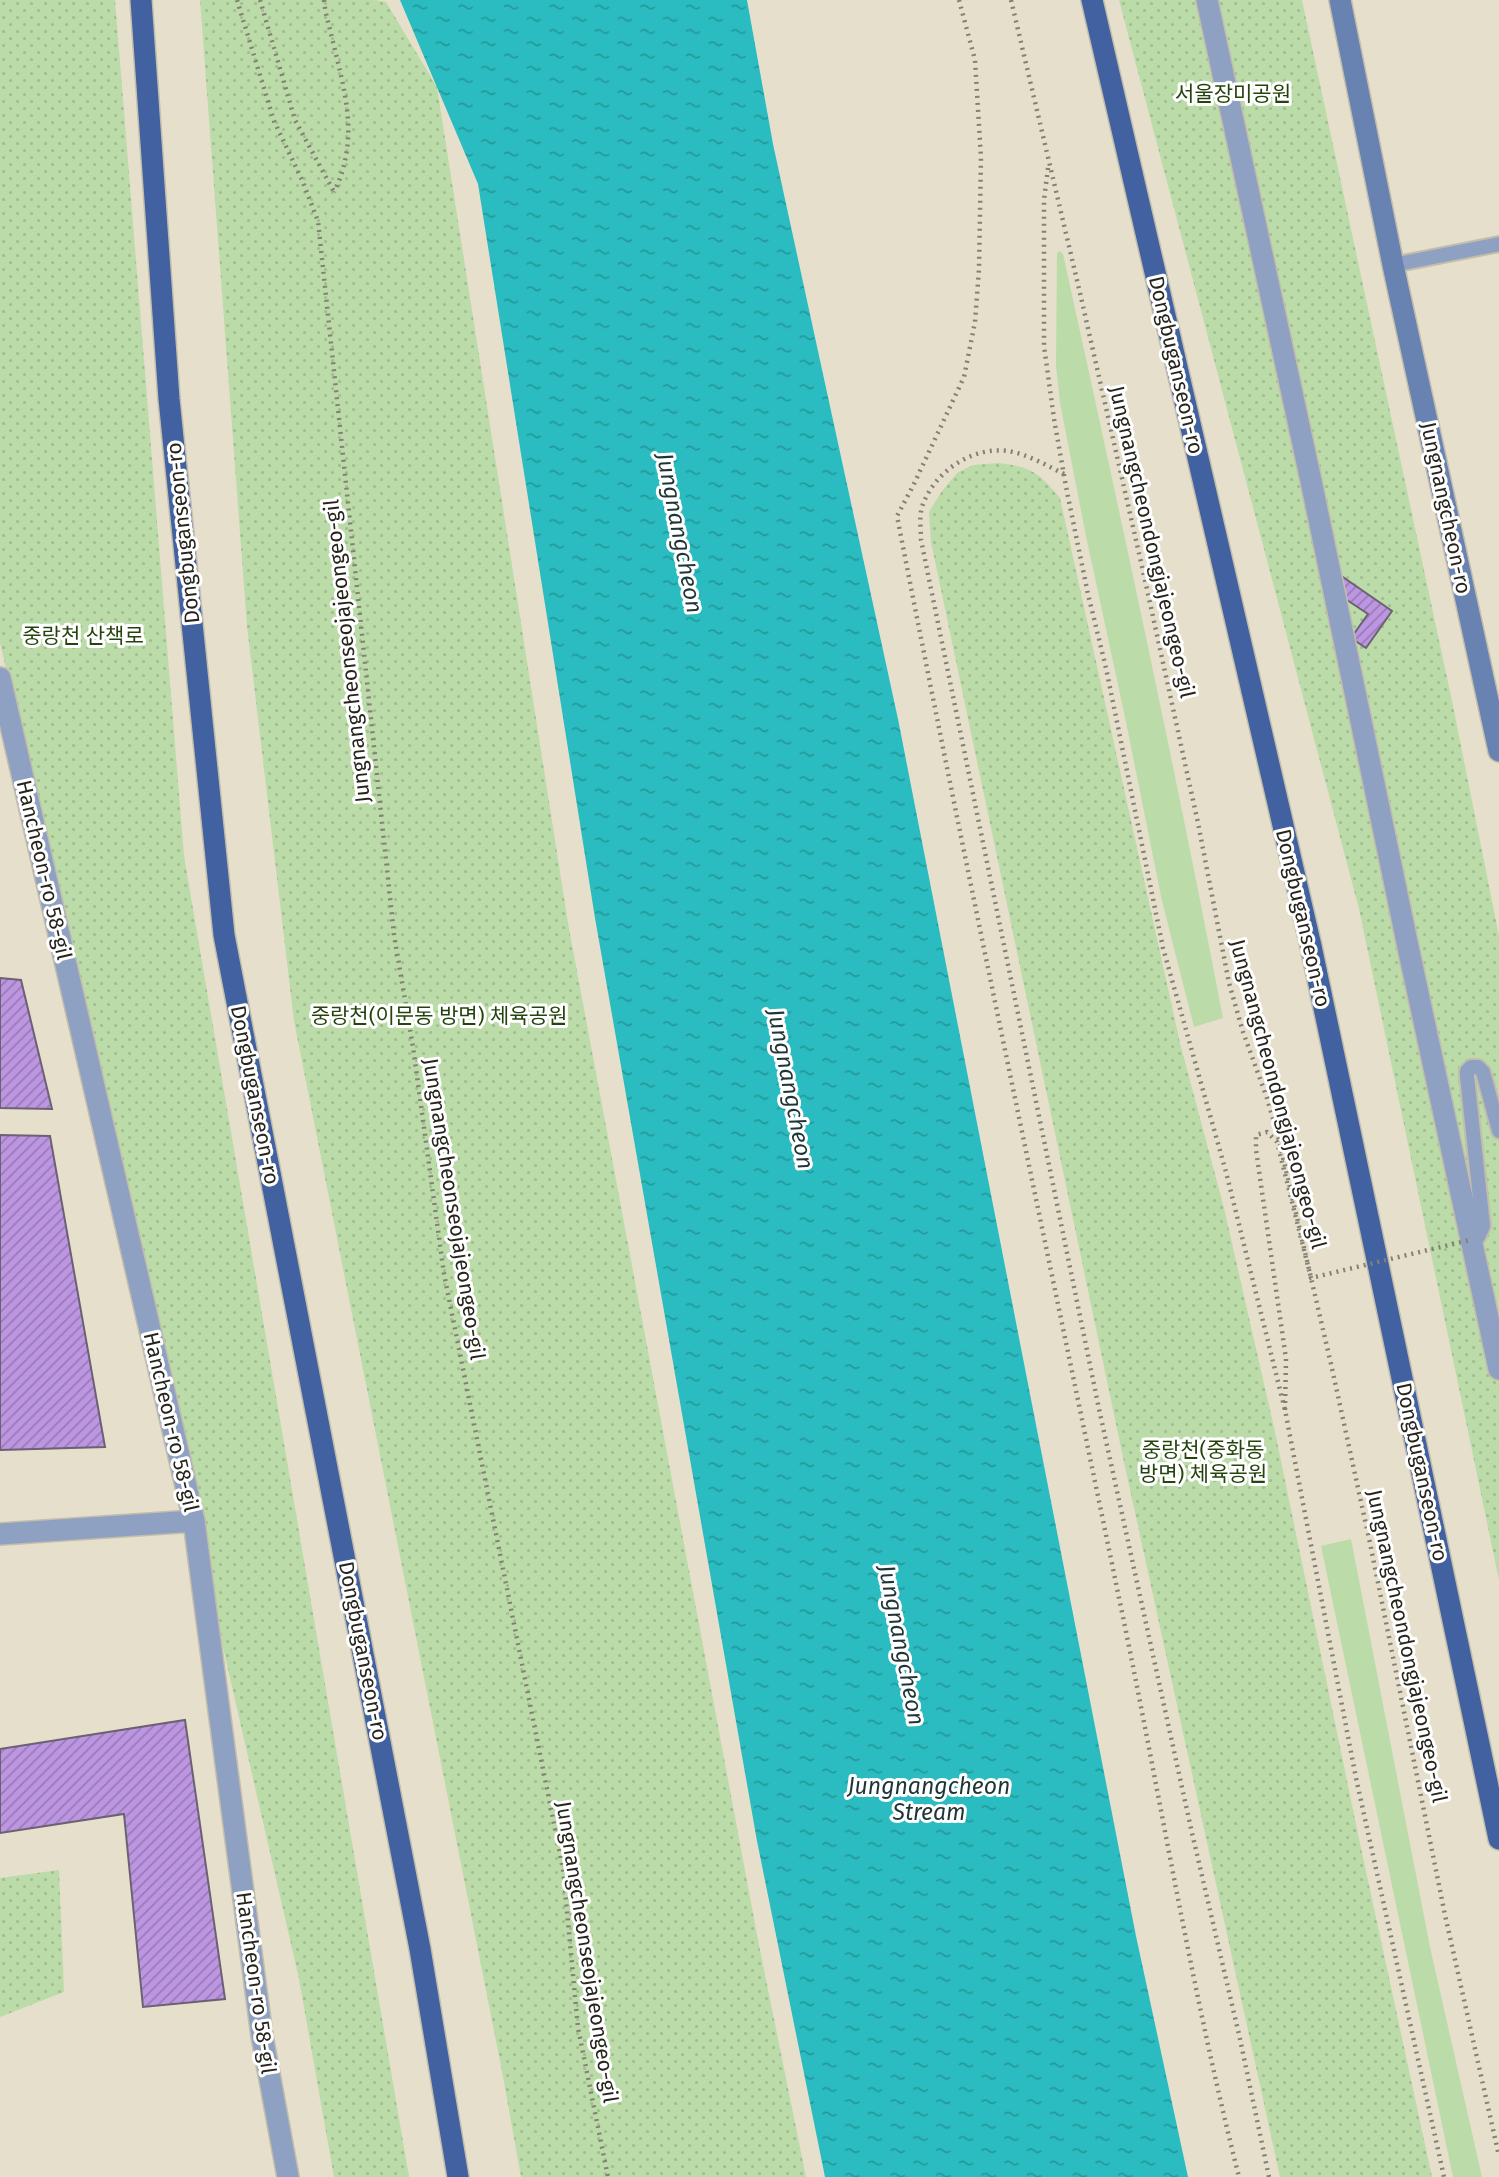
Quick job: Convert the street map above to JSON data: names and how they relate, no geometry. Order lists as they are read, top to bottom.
{
  "streets": {
    "highway": ["Dongbuganseon-ro"],
    "main road": ["Jungnangcheon-ro"],
    "street": ["Hancheon-ro 58-gil"],
    "path": ["Jungnangcheondongjajeongeo-gil", "Jungnangcheonseojajeongeo-gil"]
  },
  "water": ["Jungnangcheon", "Jungnangcheon Stream"],
  "parks": [
    "서울장미공원",
    "중랑천 산책로",
    "중랑천(이문동 방면) 체육공원",
    "중랑천(중화동 방면) 체육공원"
  ]
}
